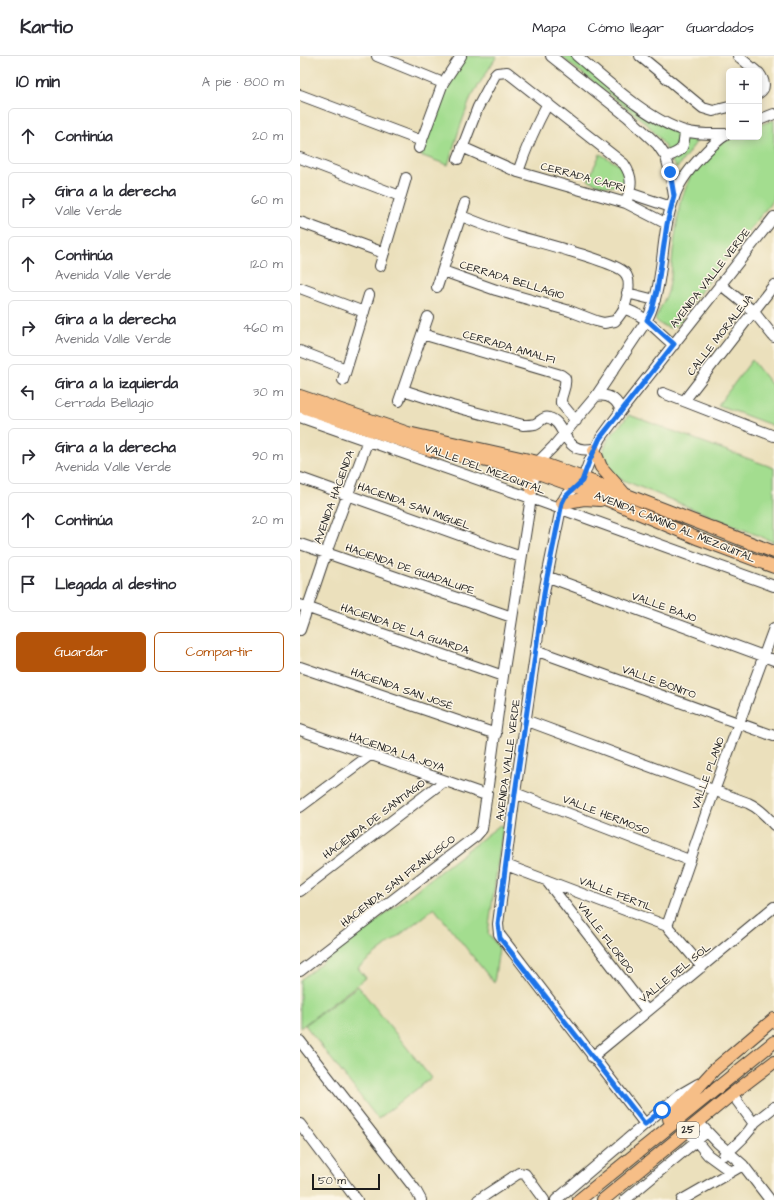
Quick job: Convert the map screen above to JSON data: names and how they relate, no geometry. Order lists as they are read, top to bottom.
{
  "streets": {
    "main road": ["AVENIDA CAMINO AL MEZQUITAL", "25"],
    "street": [
      "CERRADA CAPRI",
      "AVENIDA VALLE VERDE",
      "CERRADA BELLAGIO",
      "CALLE MORALEJA",
      "CERRADA AMALFI",
      "VALLE DEL MEZQUITAL",
      "AVENIDA HACIENDA",
      "HACIENDA SAN MIGUEL",
      "HACIENDA DE GUADALUPE",
      "VALLE BAJO",
      "HACIENDA DE LA GUARDA",
      "VALLE BONITO",
      "HACIENDA SAN JOSÉ",
      "HACIENDA LA JOYA",
      "VALLE PLANO",
      "VALLE HERMOSO",
      "HACIENDA DE SANTIAGO",
      "HACIENDA SAN FRANCISCO",
      "VALLE FÉRTIL",
      "VALLE FLORIDO",
      "VALLE DEL SOL"
    ]
  },
  "crossings": [
    ["AVENIDA VALLE VERDE", "VALLE DEL MEZQUITAL"],
    ["AVENIDA VALLE VERDE", "HACIENDA SAN MIGUEL"],
    ["AVENIDA VALLE VERDE", "AVENIDA CAMINO AL MEZQUITAL"],
    ["AVENIDA VALLE VERDE", "HACIENDA DE GUADALUPE"],
    ["AVENIDA VALLE VERDE", "VALLE BAJO"],
    ["AVENIDA VALLE VERDE", "HACIENDA DE LA GUARDA"],
    ["AVENIDA VALLE VERDE", "VALLE BONITO"],
    ["AVENIDA VALLE VERDE", "HACIENDA SAN JOSÉ"],
    ["AVENIDA VALLE VERDE", "HACIENDA LA JOYA"],
    ["AVENIDA VALLE VERDE", "VALLE HERMOSO"],
    ["AVENIDA VALLE VERDE", "HACIENDA SAN FRANCISCO"],
    ["AVENIDA VALLE VERDE", "VALLE FÉRTIL"],
    ["AVENIDA VALLE VERDE", "VALLE DEL SOL"],
    ["VALLE DEL MEZQUITAL", "AVENIDA HACIENDA"],
    ["AVENIDA HACIENDA", "HACIENDA SAN MIGUEL"],
    ["AVENIDA HACIENDA", "HACIENDA DE GUADALUPE"],
    ["AVENIDA HACIENDA", "HACIENDA DE LA GUARDA"],
    ["VALLE BAJO", "VALLE PLANO"],
    ["VALLE BONITO", "VALLE PLANO"],
    ["HACIENDA LA JOYA", "HACIENDA DE SANTIAGO"],
    ["HACIENDA LA JOYA", "HACIENDA SAN FRANCISCO"],
    ["VALLE PLANO", "VALLE HERMOSO"],
    ["VALLE PLANO", "VALLE FÉRTIL"],
    ["VALLE FÉRTIL", "VALLE FLORIDO"],
    ["VALLE FÉRTIL", "VALLE DEL SOL"],
    ["VALLE FLORIDO", "VALLE DEL SOL"]
  ],
  "scale_bar": "50 m",
  "page": {
    "header": "Kartio",
    "nav": ["Mapa", "Cómo llegar", "Guardados"],
    "heading": ["10 min", "A pie · 800 m"],
    "map_buttons": ["+", "−"],
    "list": [
      ["Continúa", "20 m"],
      ["Gira a la derecha", "Valle Verde", "60 m"],
      ["Continúa", "Avenida Valle Verde", "120 m"],
      ["Gira a la derecha", "Avenida Valle Verde", "460 m"],
      ["Gira a la izquierda", "Cerrada Bellagio", "30 m"],
      ["Gira a la derecha", "Avenida Valle Verde", "90 m"],
      ["Continúa", "20 m"],
      "Llegada al destino"
    ],
    "buttons": ["Guardar", "Compartir"],
    "scale": "50 m"
  }
}
